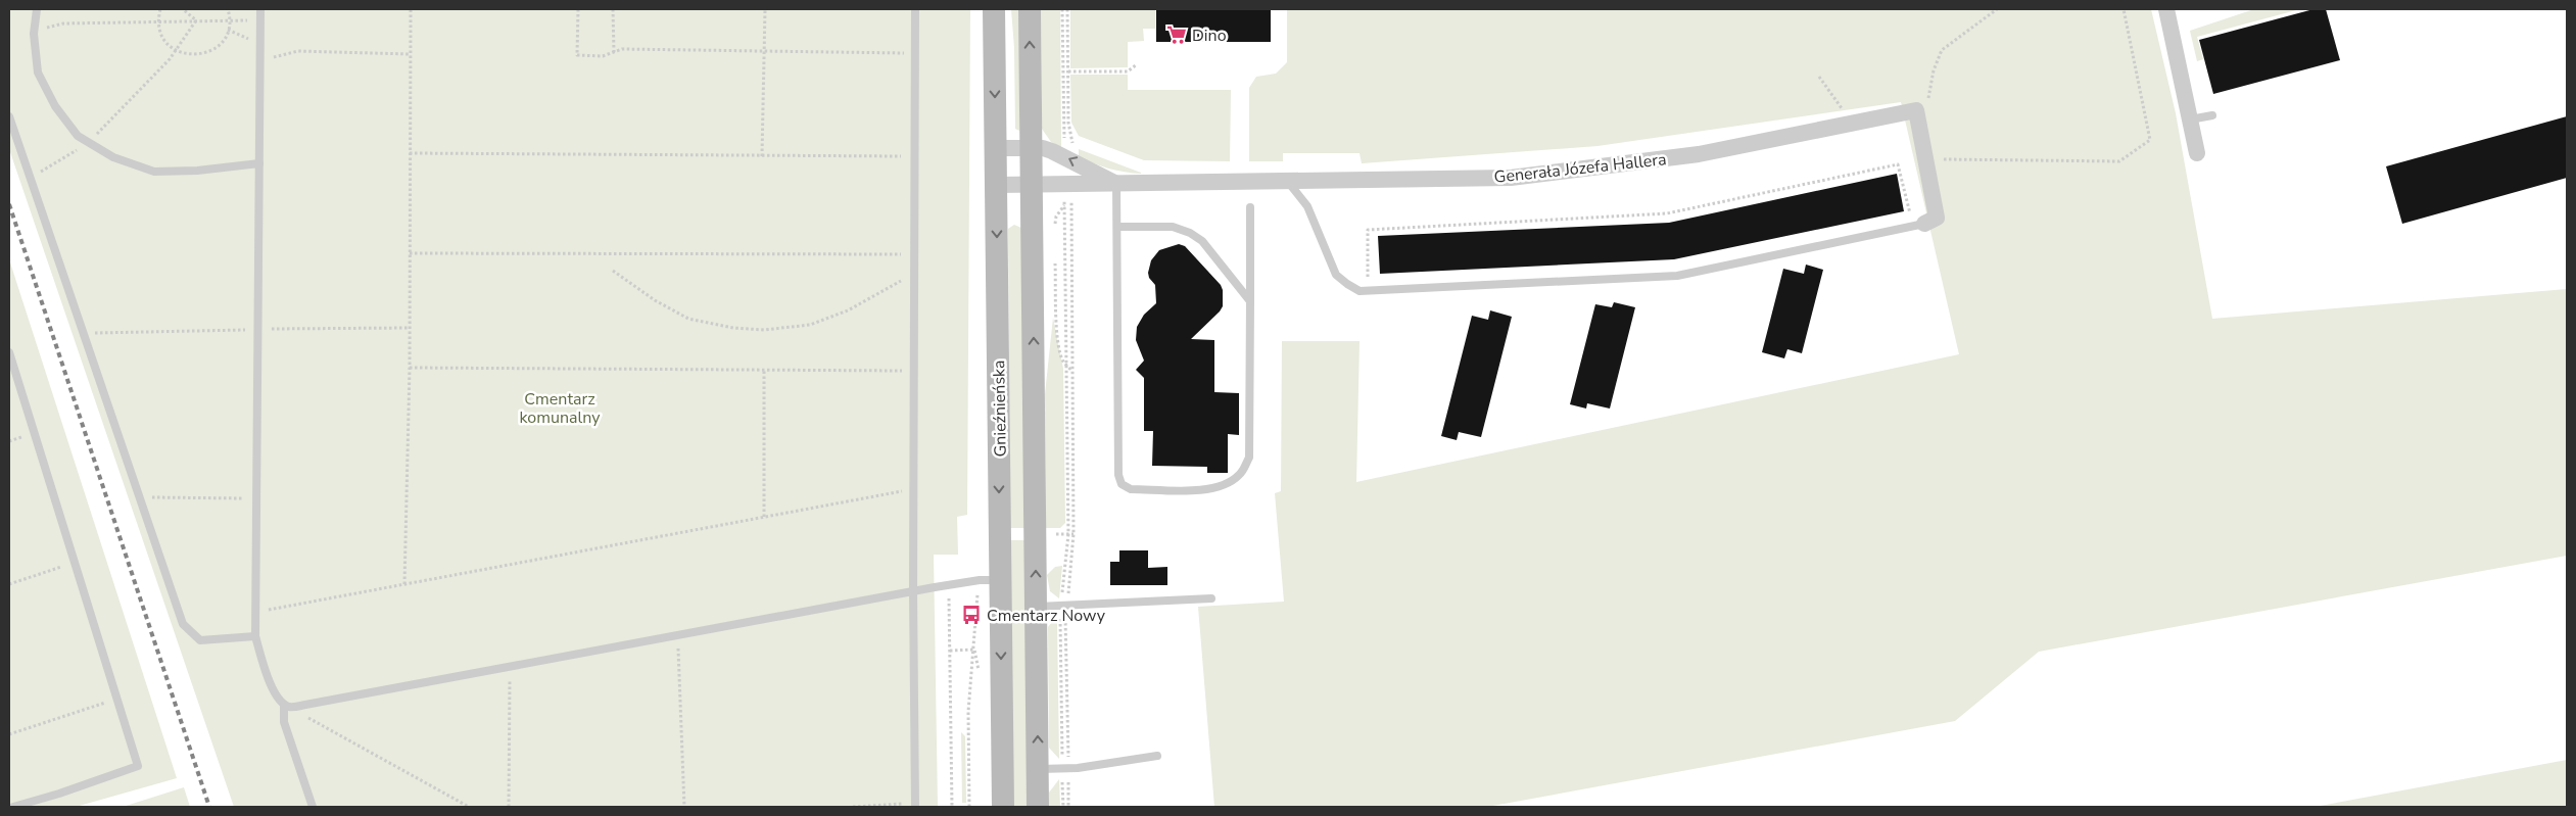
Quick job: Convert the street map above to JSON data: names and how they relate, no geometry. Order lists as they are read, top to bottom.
{
  "streets": {
    "main road": ["Gnieźnieńska"],
    "street": ["Generała Józefa Hallera"]
  },
  "crossings": [
    ["Generała Józefa Hallera", "Gnieźnieńska"]
  ],
  "parks": ["Cmentarz komunalny"],
  "places": {
    "supermarket": ["Dino"],
    "bus stop": ["Cmentarz Nowy"]
  }
}
